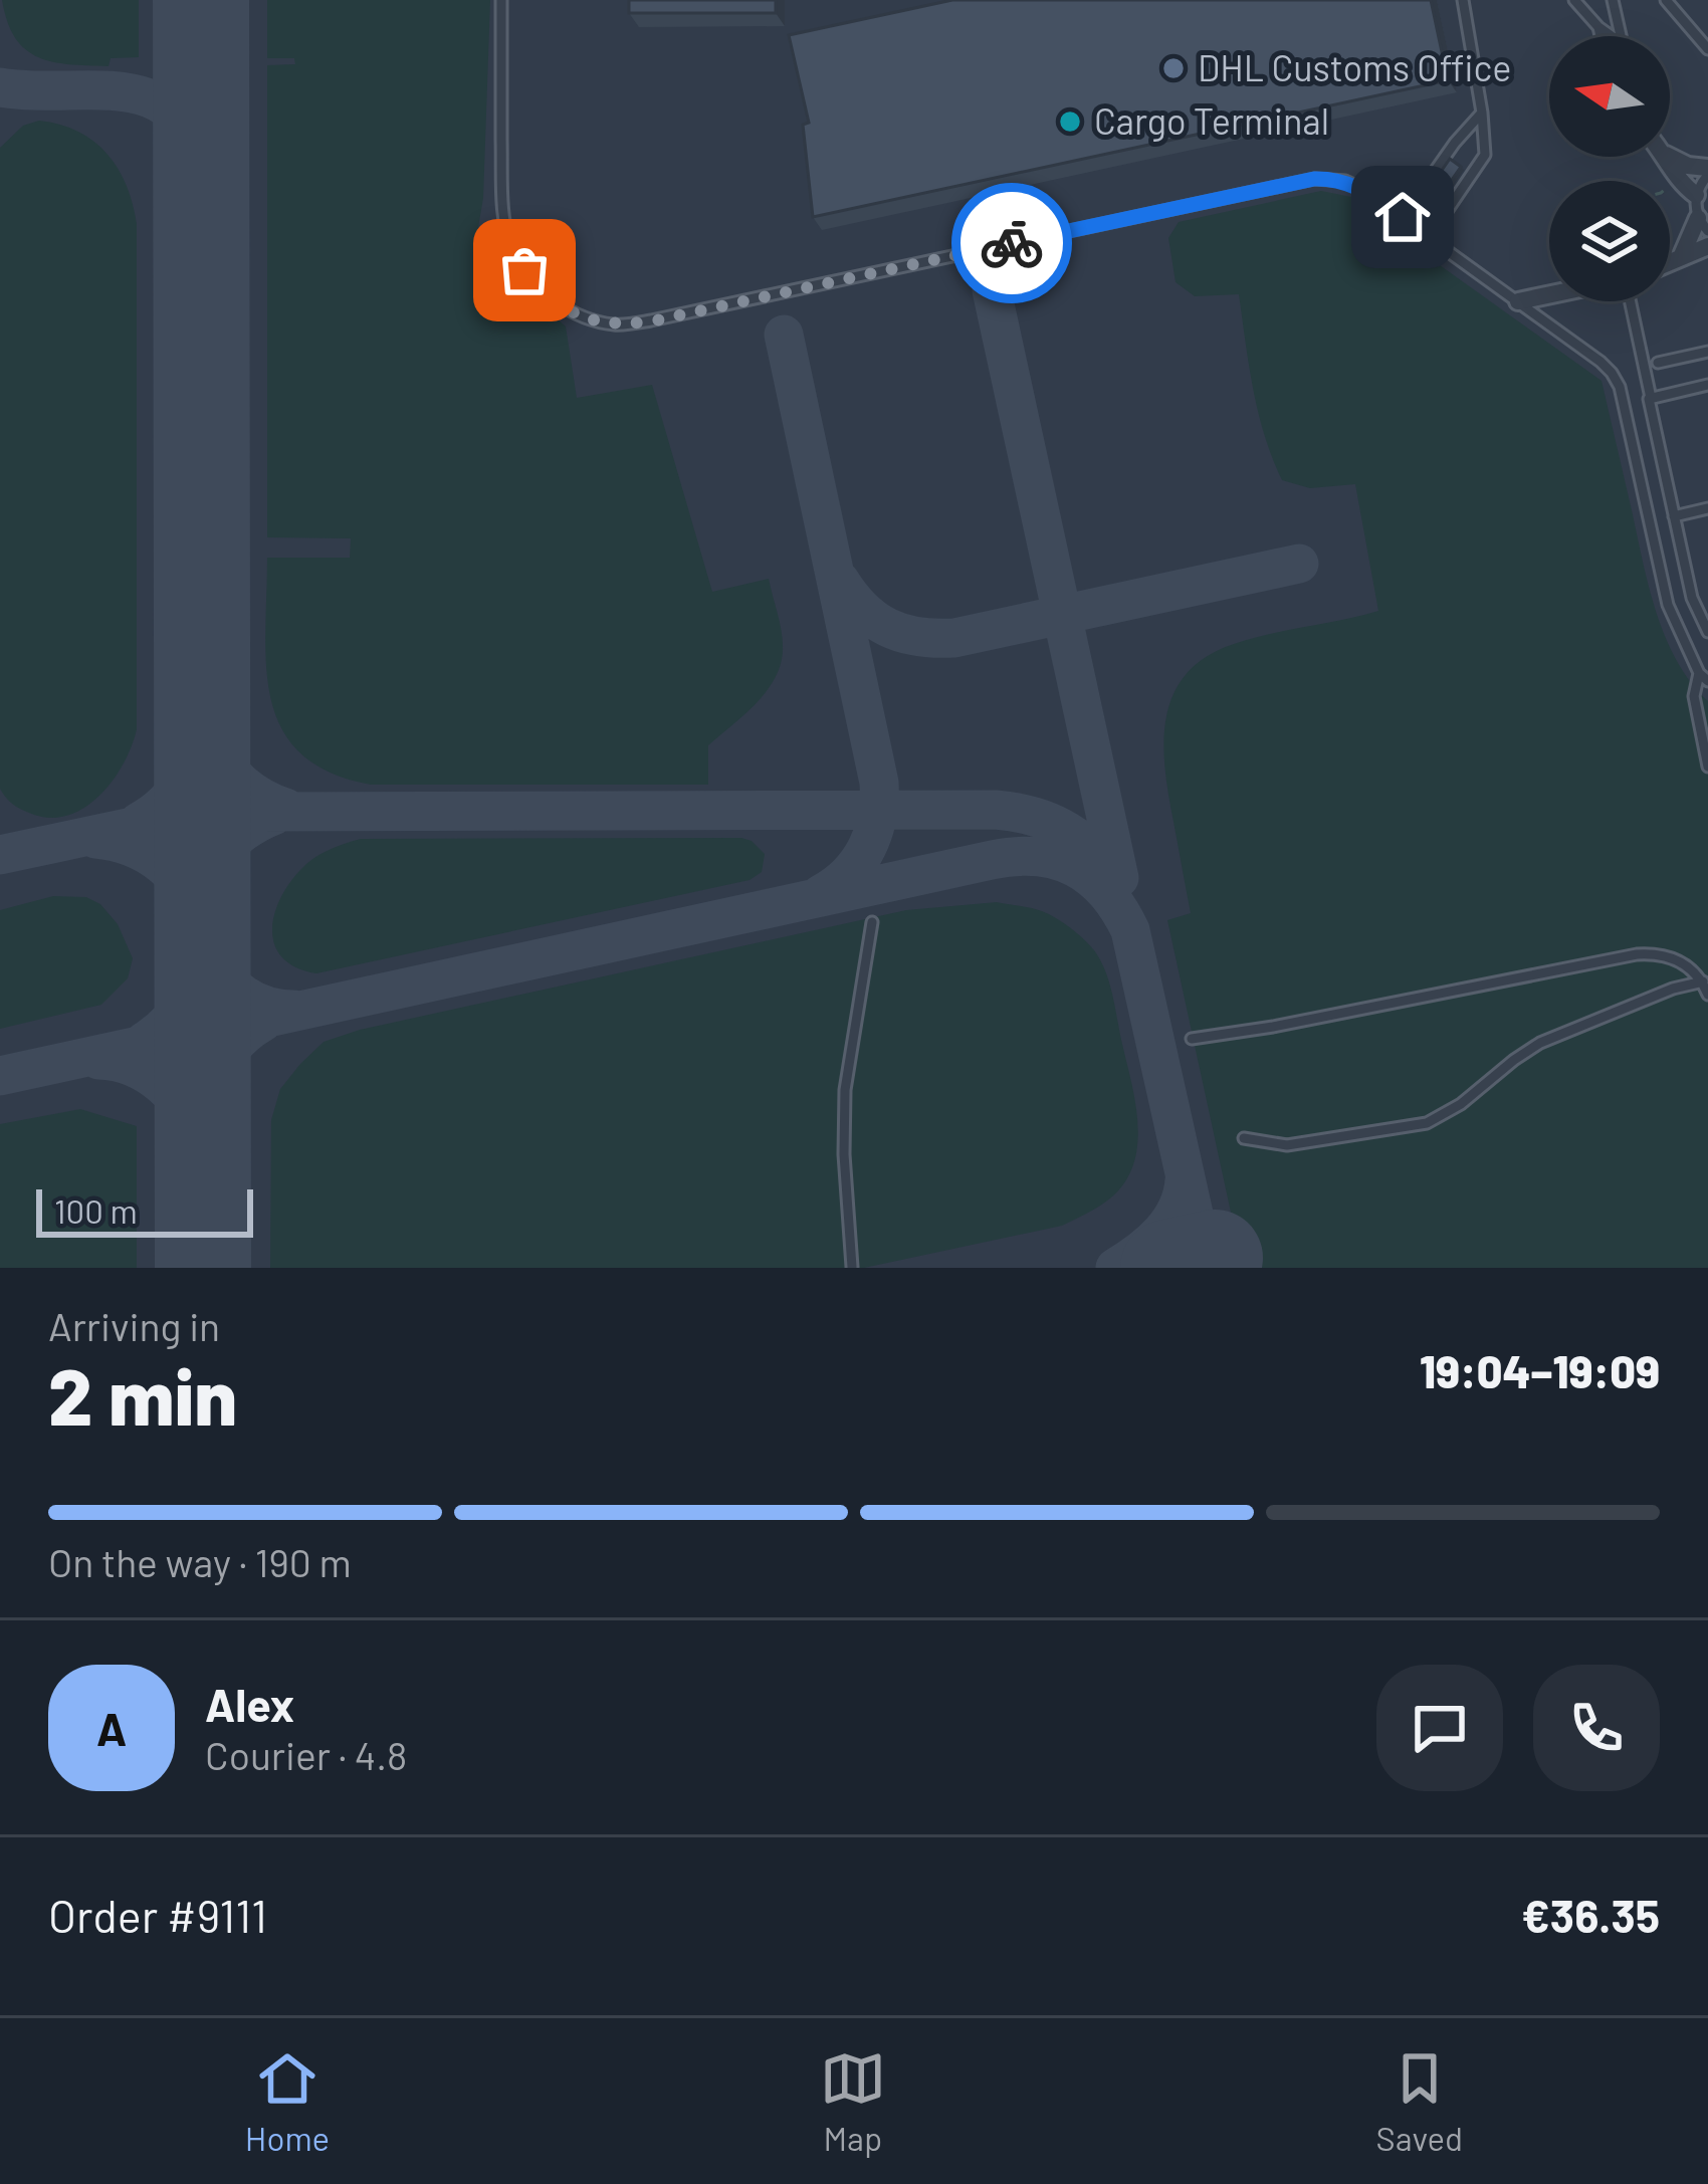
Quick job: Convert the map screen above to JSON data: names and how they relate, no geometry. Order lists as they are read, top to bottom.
{
  "places": ["DHL Customs Office", "Cargo Terminal"],
  "scale_bar": "100 m",
  "north": "left",
  "page": {
    "scale": "100 m",
    "heading": ["2 min", "Arriving in", "19:04–19:09"],
    "panel": [
      "Alex",
      "Courier · 4.8",
      "Order #9111",
      "€36.35"
    ],
    "bar": "On the way · 190 m",
    "round": "A",
    "tabs": ["Home", "Map", "Saved"]
  }
}
